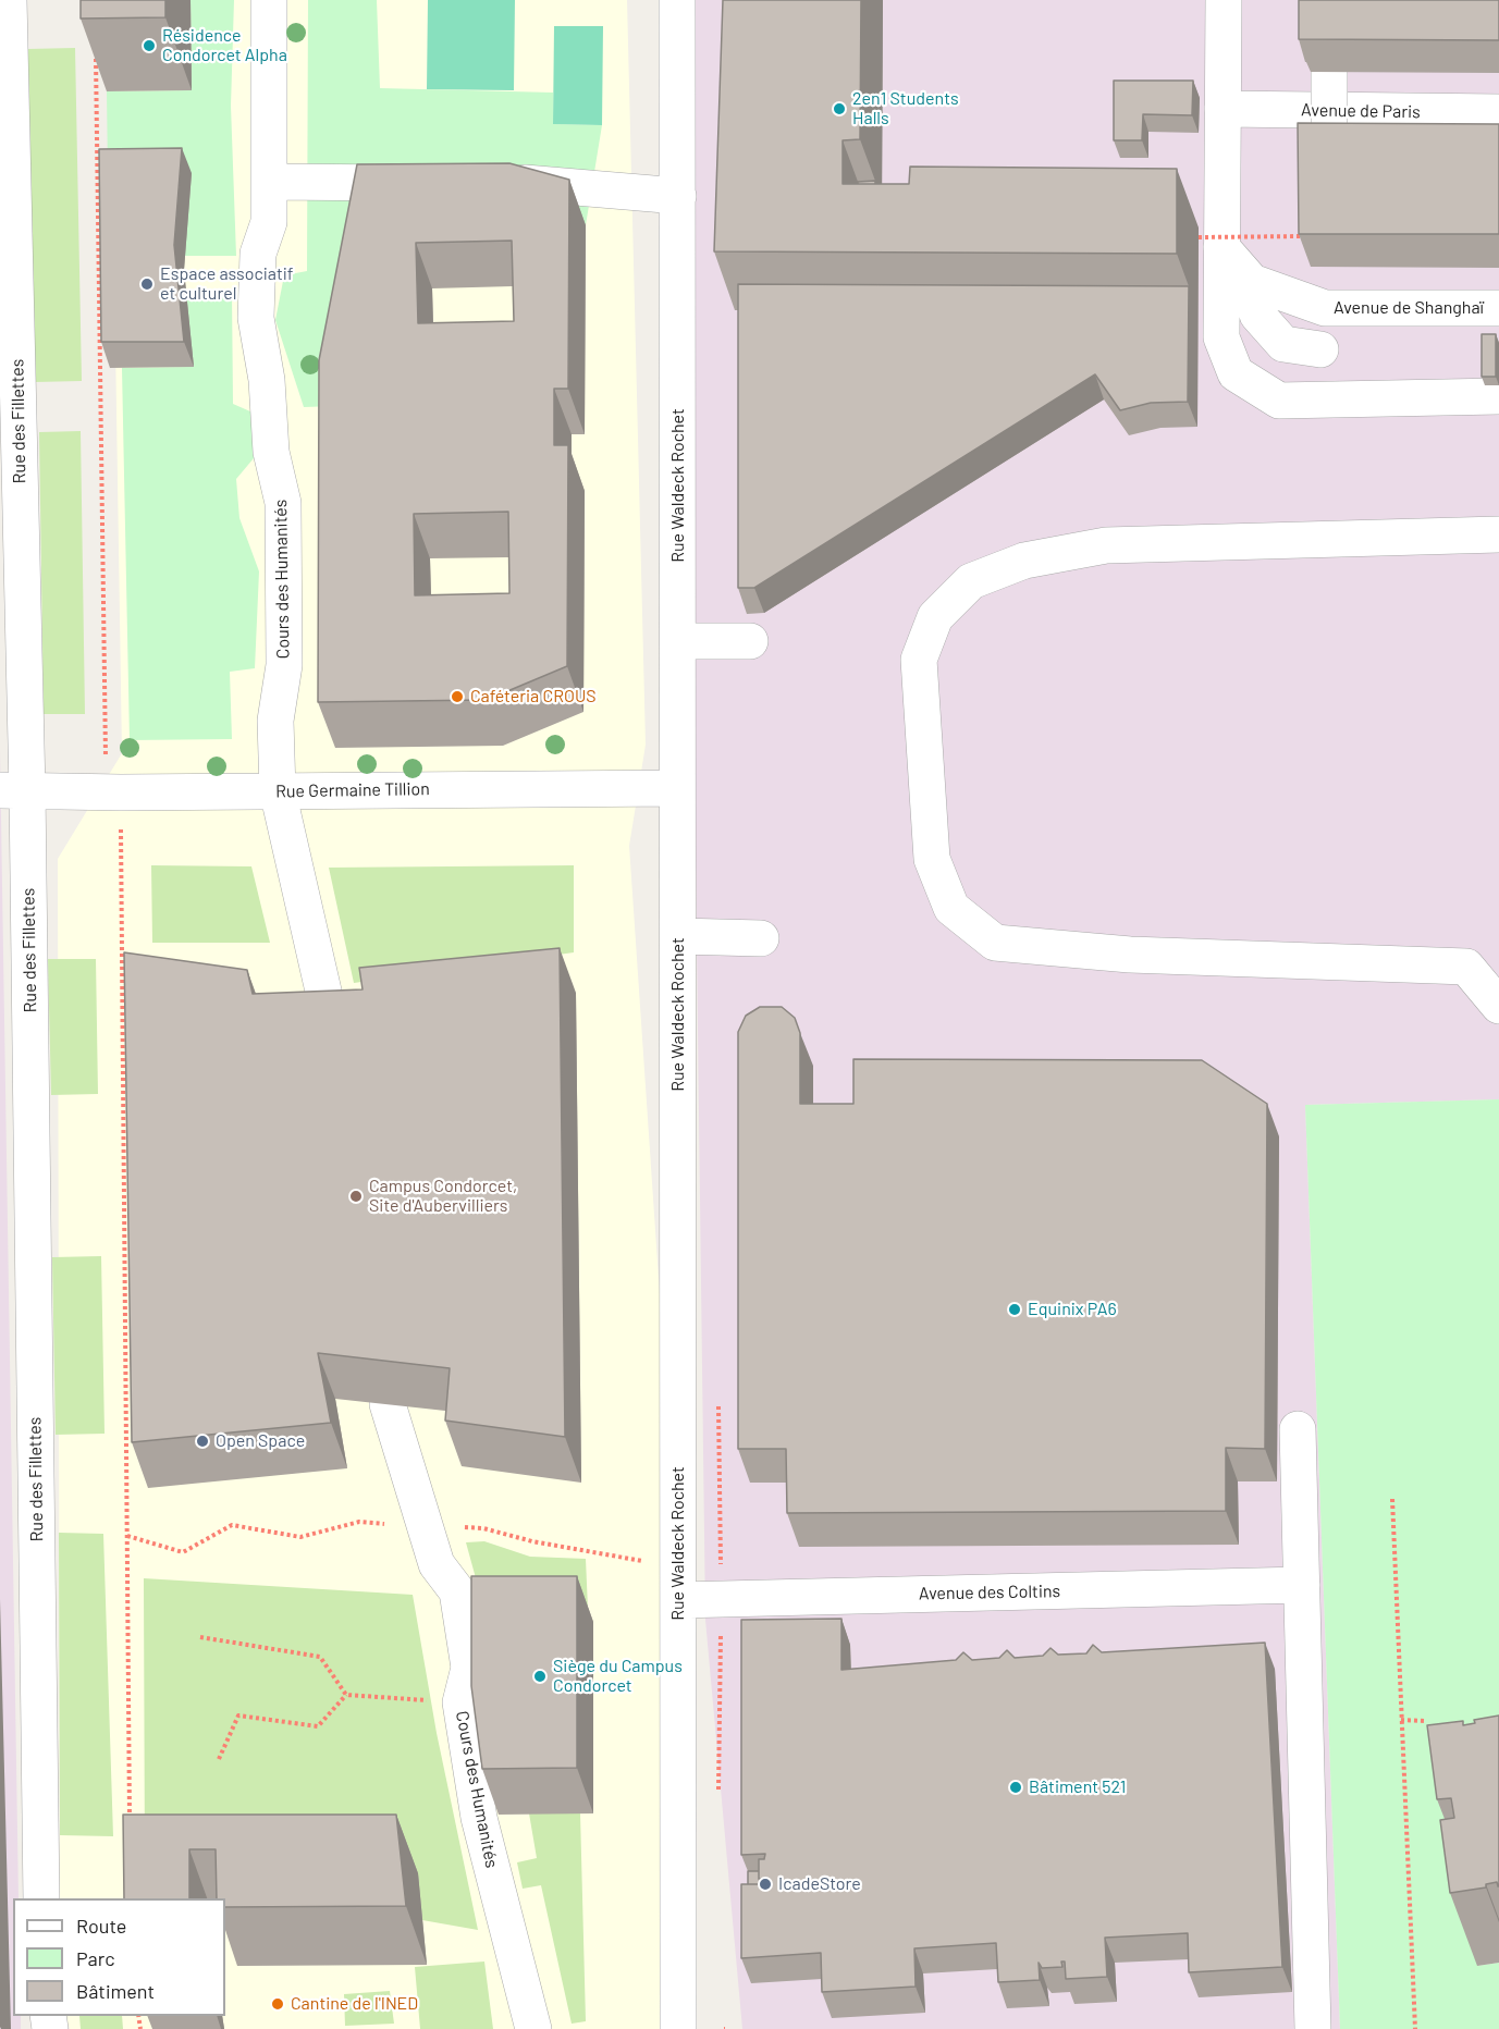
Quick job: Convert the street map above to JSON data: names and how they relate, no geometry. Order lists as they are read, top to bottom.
{
  "streets": {
    "street": [
      "Avenue de Paris",
      "Avenue de Shanghaï",
      "Rue des Fillettes",
      "Rue Waldeck Rochet",
      "Cours des Humanités",
      "Rue Germaine Tillion",
      "Avenue des Coltins"
    ]
  },
  "crossings": [
    ["Rue des Fillettes", "Rue Germaine Tillion"],
    ["Rue Waldeck Rochet", "Rue Germaine Tillion"],
    ["Rue Waldeck Rochet", "Avenue des Coltins"],
    ["Cours des Humanités", "Rue Germaine Tillion"]
  ],
  "places": [
    "Résidence Condorcet Alpha",
    "2en1 Students Halls",
    "Espace associatif et culturel",
    "Caféteria CROUS",
    "Campus Condorcet, Site d'Aubervilliers",
    "Equinix PA6",
    "Open Space",
    "Siège du Campus Condorcet",
    "Bâtiment 521",
    "IcadeStore",
    "Cantine de l'INED"
  ],
  "legend": ["Route", "Parc", "Bâtiment"]
}
